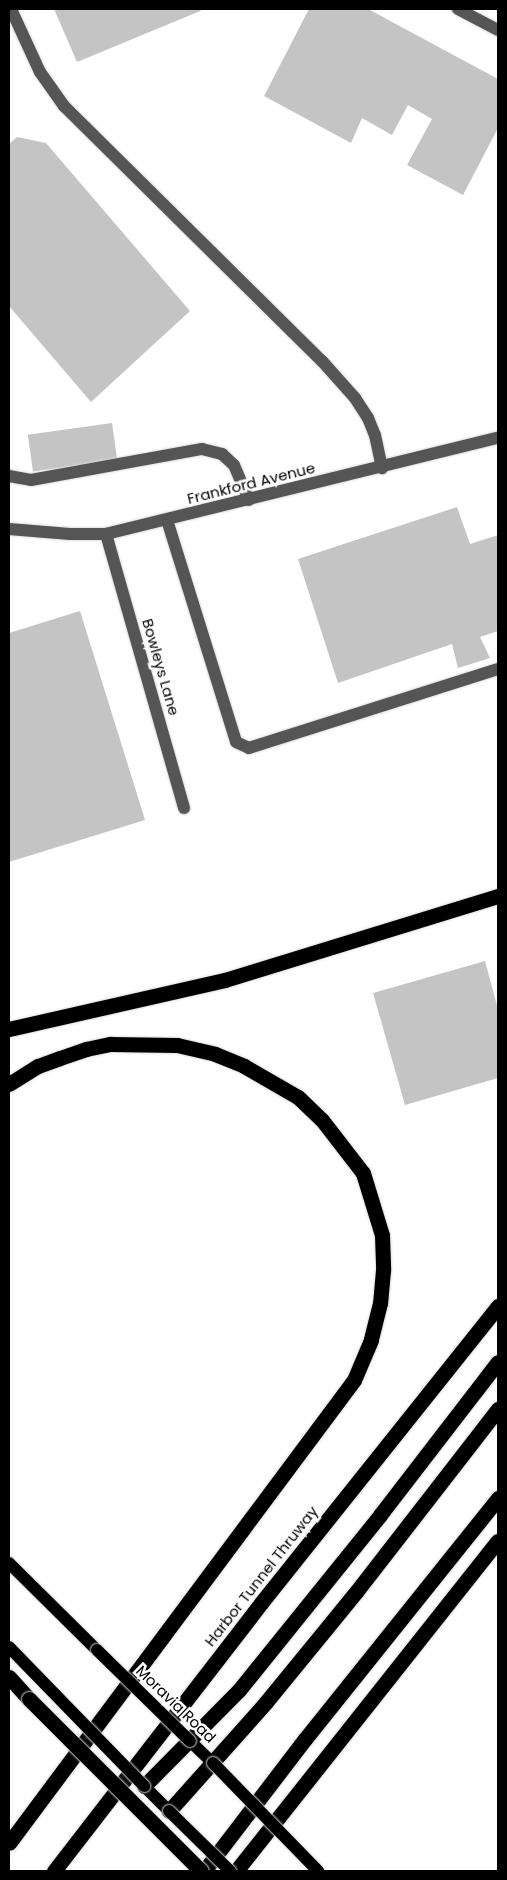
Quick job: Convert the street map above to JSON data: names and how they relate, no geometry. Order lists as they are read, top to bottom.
{
  "streets": {
    "highway": ["Harbor Tunnel Thruway"],
    "main road": ["Moravia Road"],
    "street": ["Frankford Avenue", "Bowleys Lane"]
  },
  "crossings": [
    ["Frankford Avenue", "Bowleys Lane"]
  ]
}
